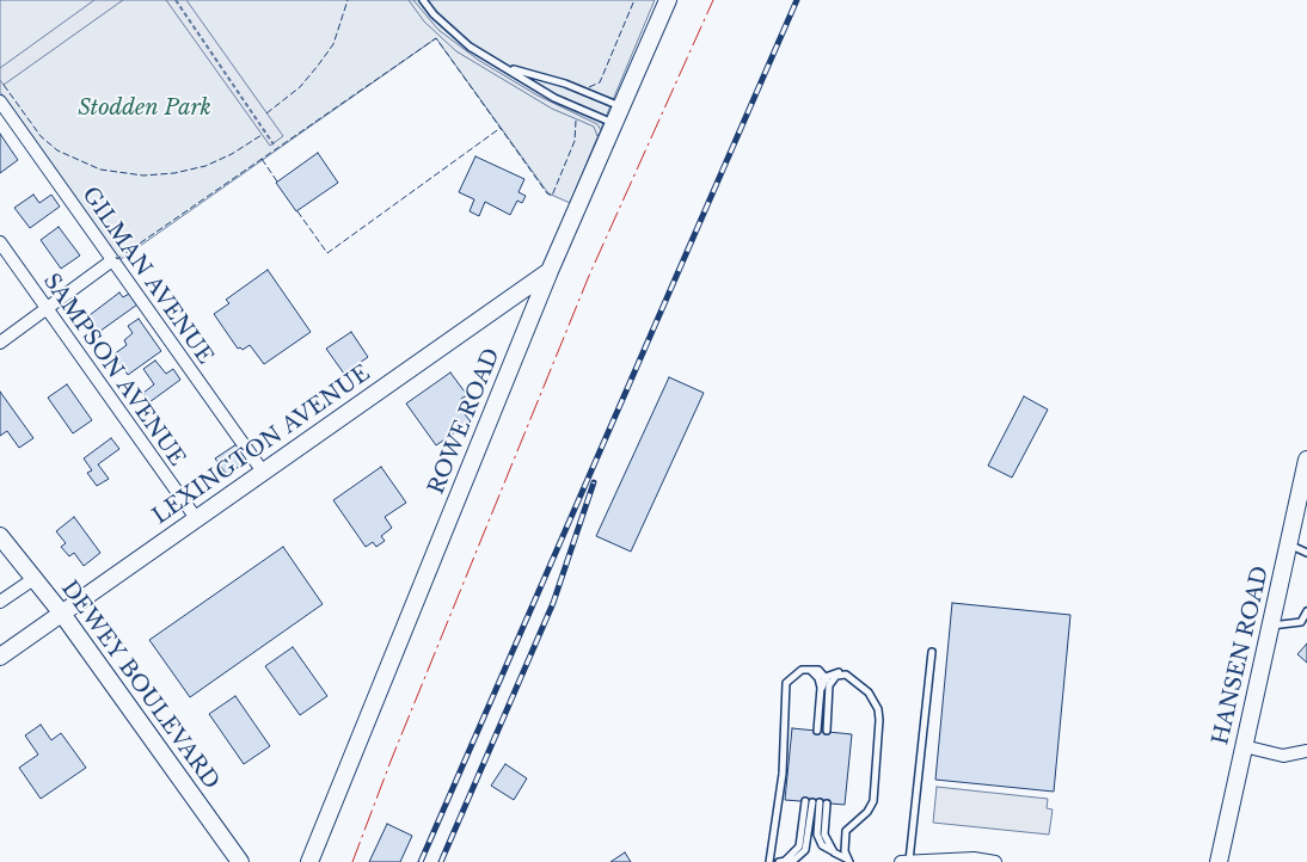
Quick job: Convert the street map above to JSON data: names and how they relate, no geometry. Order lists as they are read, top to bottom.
{
  "streets": {
    "street": [
      "GILMAN AVENUE",
      "SAMPSON AVENUE",
      "ROWE ROAD",
      "LEXINGTON AVENUE",
      "HANSEN ROAD",
      "DEWEY BOULEVARD"
    ]
  },
  "crossings": [
    ["GILMAN AVENUE", "LEXINGTON AVENUE"],
    ["SAMPSON AVENUE", "LEXINGTON AVENUE"],
    ["ROWE ROAD", "LEXINGTON AVENUE"],
    ["LEXINGTON AVENUE", "DEWEY BOULEVARD"]
  ],
  "parks": ["Stodden Park"]
}
